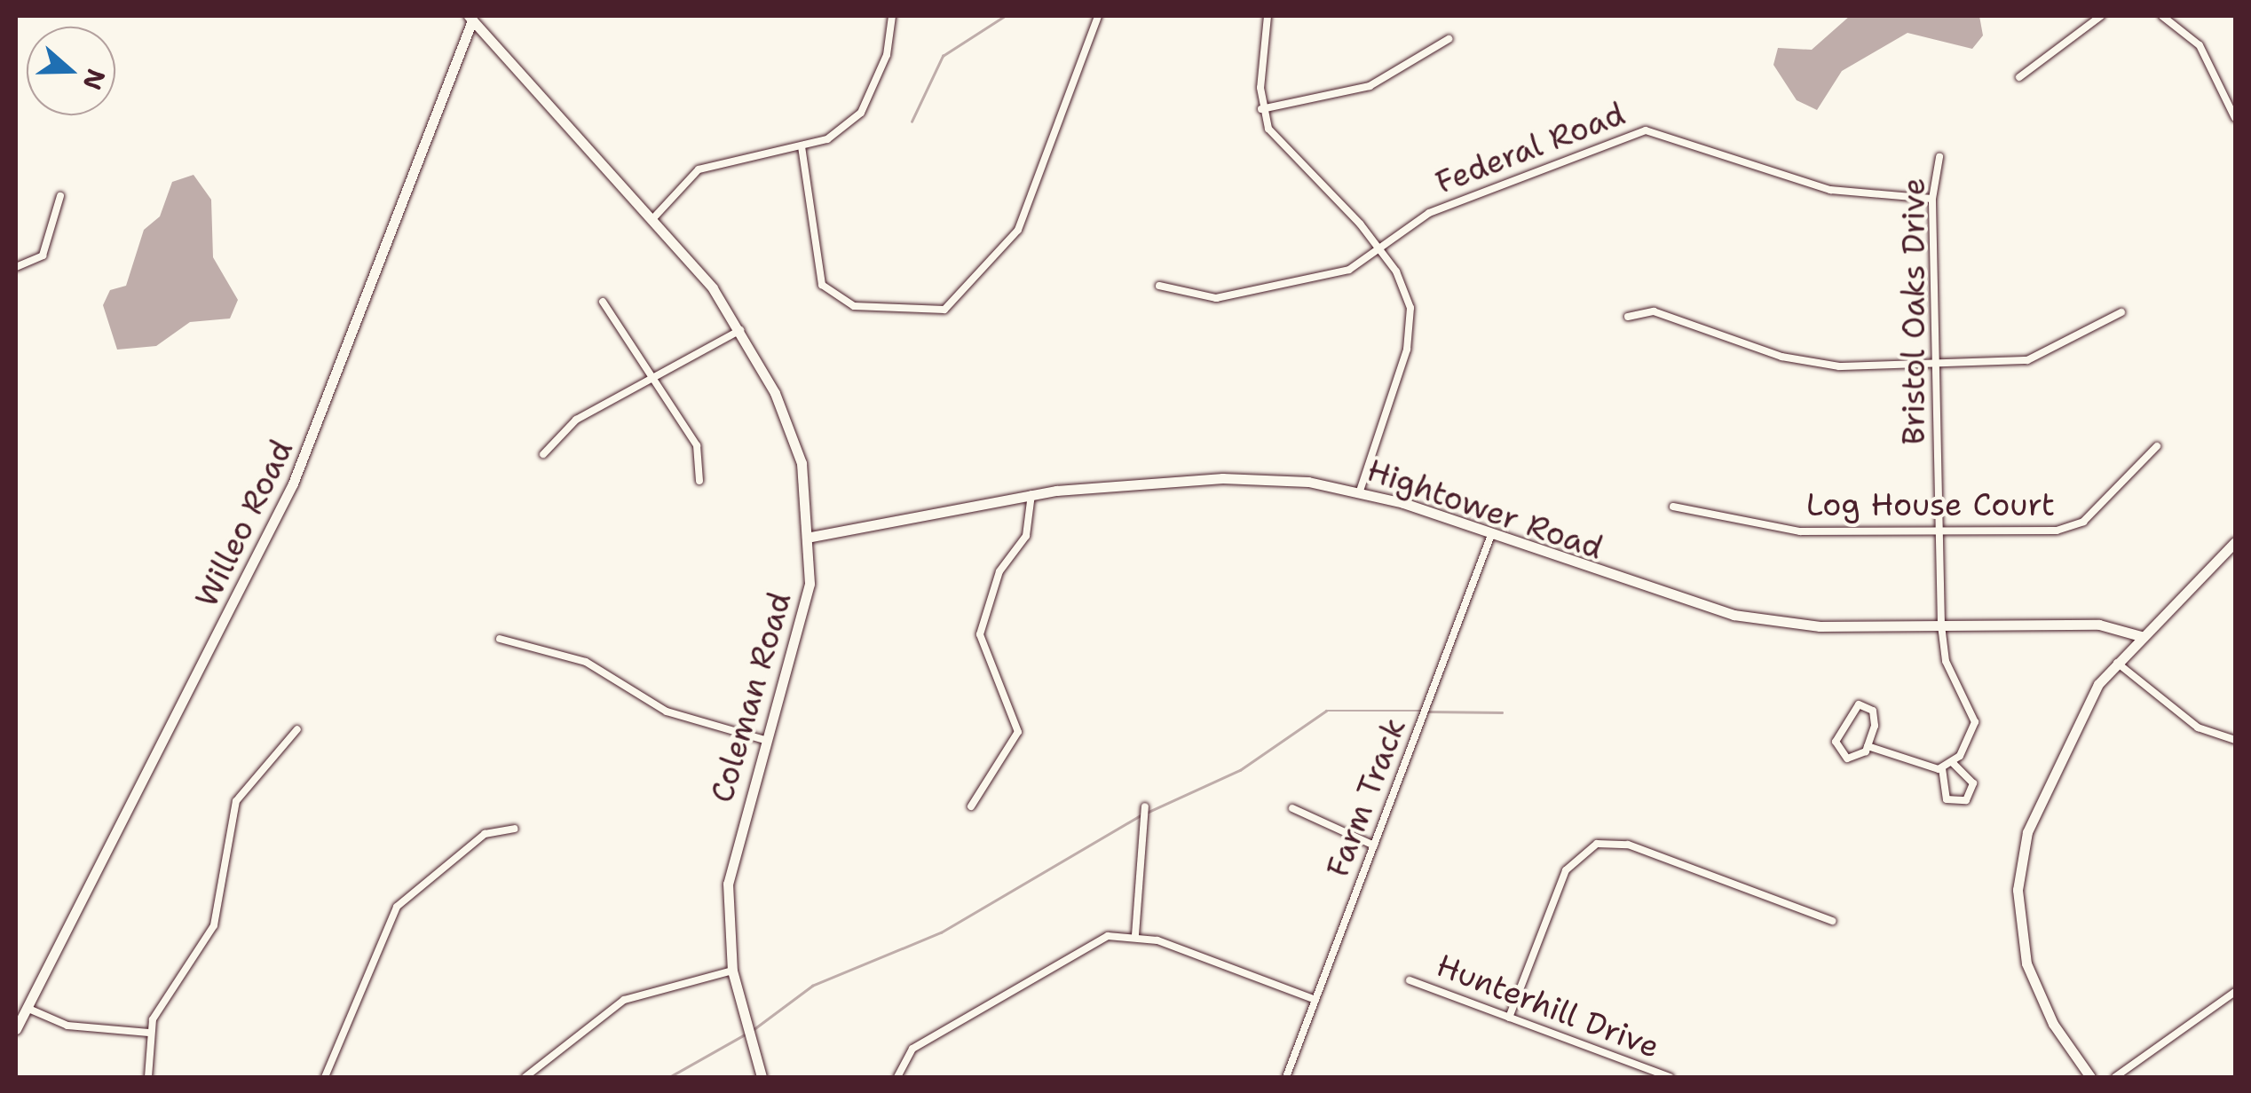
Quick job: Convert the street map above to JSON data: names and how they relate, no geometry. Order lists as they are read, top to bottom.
{
  "streets": {
    "street": [
      "Federal Road",
      "Bristol Oaks Drive",
      "Log House Court",
      "Hightower Road",
      "Willeo Road",
      "Coleman Road",
      "Farm Track",
      "Hunterhill Drive"
    ]
  },
  "crossings": [
    ["Federal Road", "Bristol Oaks Drive"],
    ["Bristol Oaks Drive", "Log House Court"],
    ["Bristol Oaks Drive", "Hightower Road"],
    ["Hightower Road", "Coleman Road"],
    ["Hightower Road", "Farm Track"],
    ["Willeo Road", "Coleman Road"]
  ],
  "north": "right"
}
